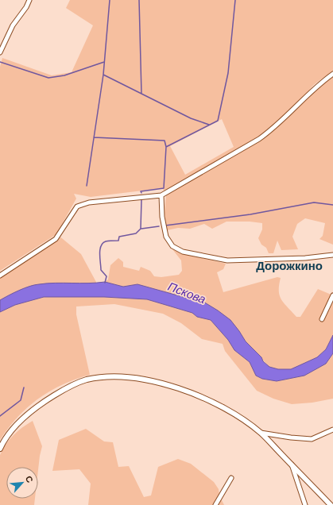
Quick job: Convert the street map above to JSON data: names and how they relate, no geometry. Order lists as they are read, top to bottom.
{
  "districts": ["Дорожкино"],
  "water": ["Пскова"],
  "north": "top right"
}
